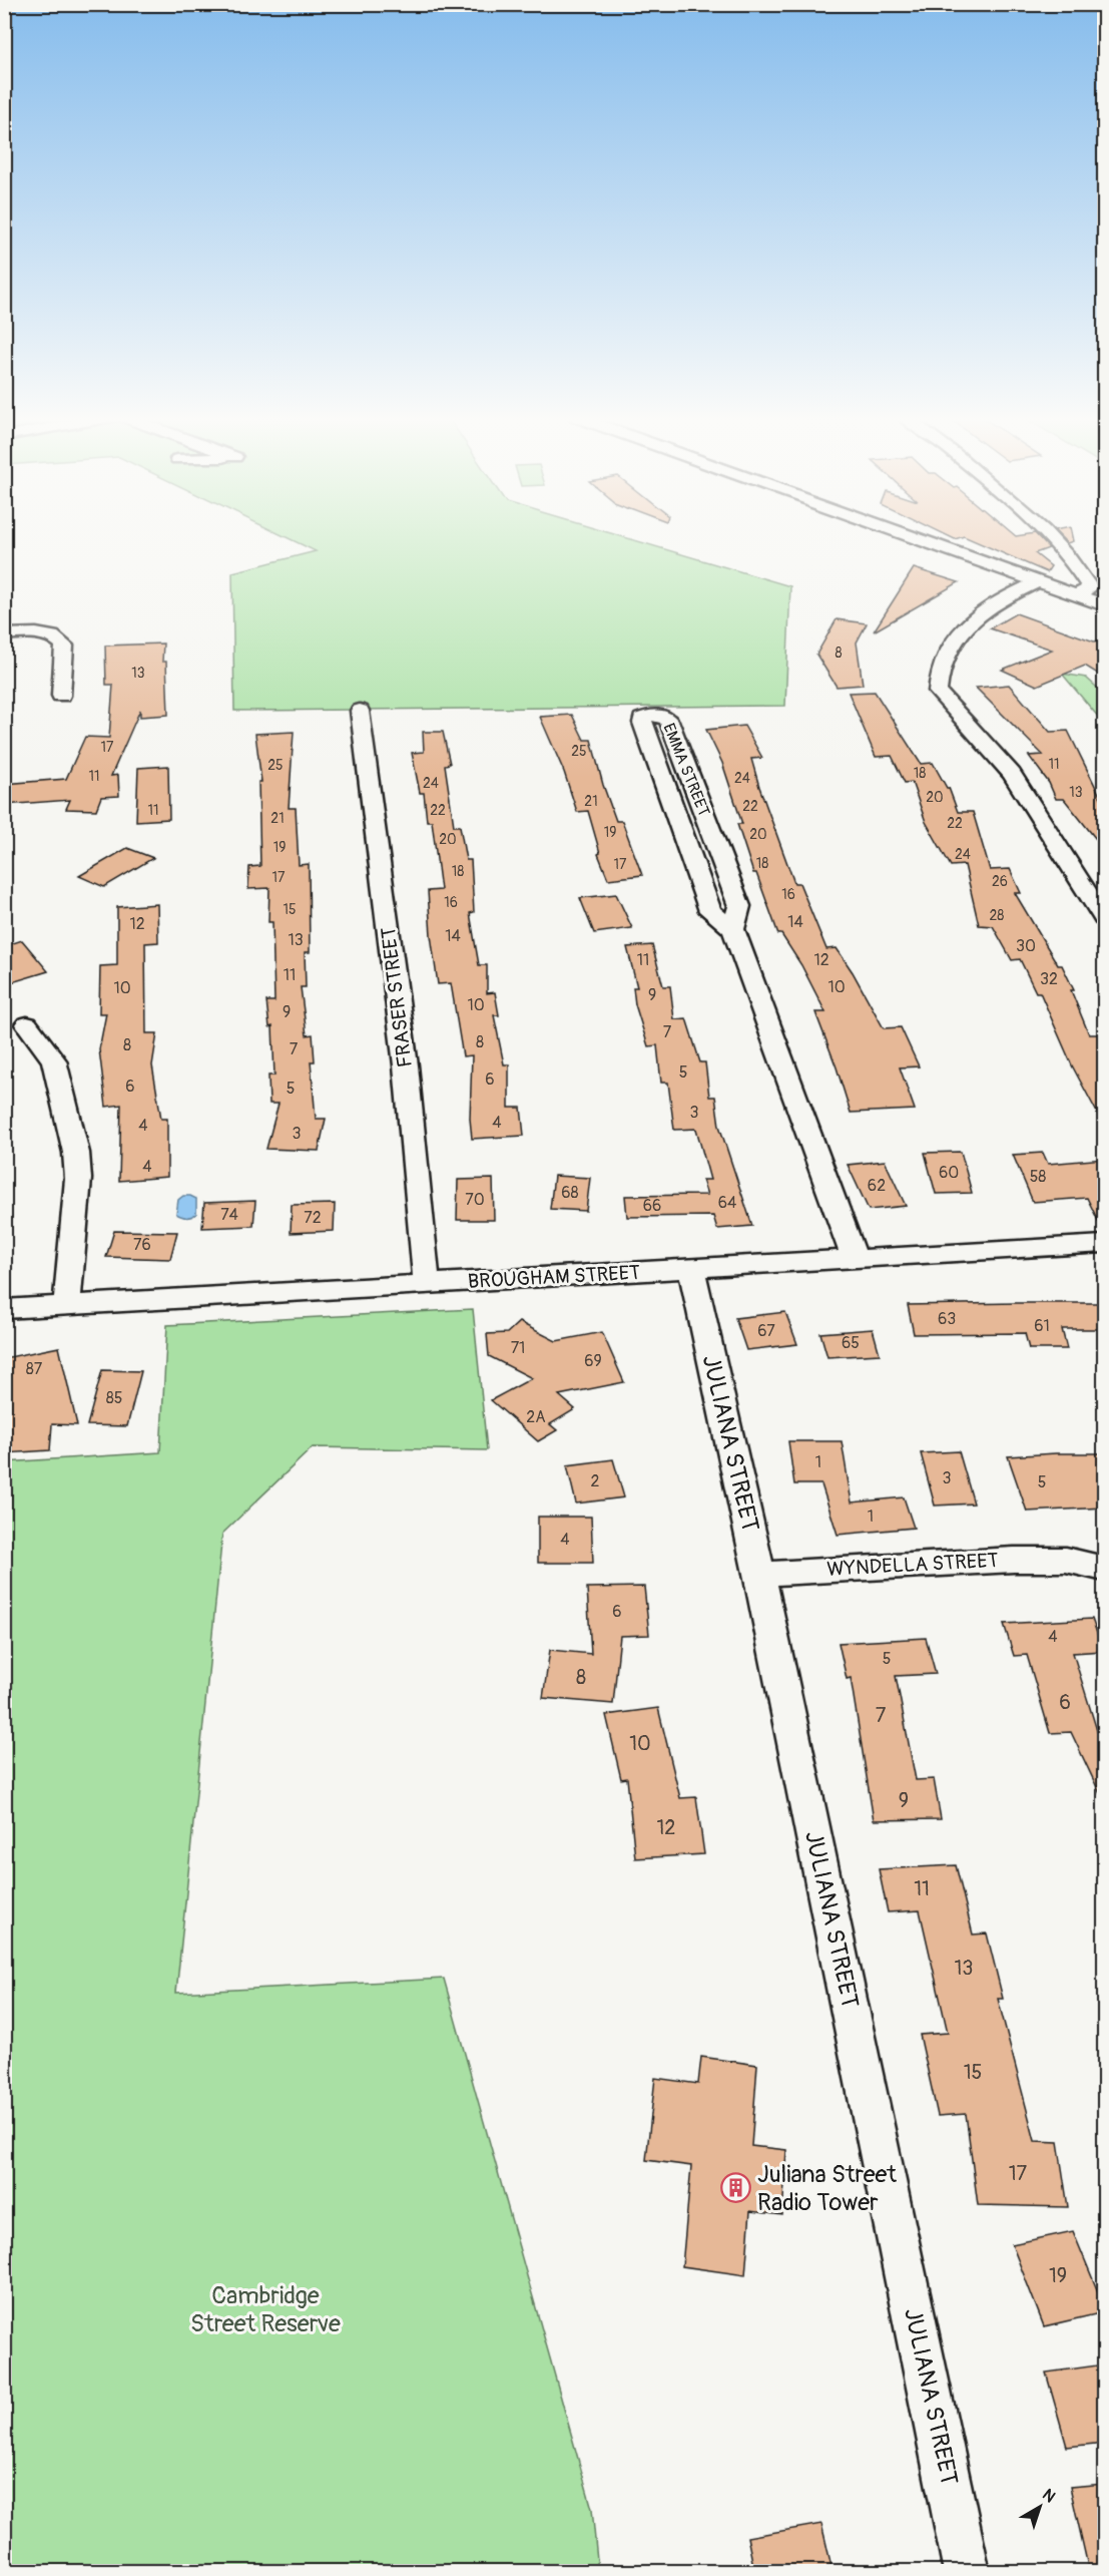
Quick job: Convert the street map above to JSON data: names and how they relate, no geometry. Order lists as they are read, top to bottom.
{
  "streets": {
    "street": [
      "EMMA STREET",
      "FRASER STREET",
      "BROUGHAM STREET",
      "JULIANA STREET",
      "WYNDELLA STREET"
    ]
  },
  "crossings": [
    ["EMMA STREET", "BROUGHAM STREET"],
    ["FRASER STREET", "BROUGHAM STREET"],
    ["BROUGHAM STREET", "JULIANA STREET"],
    ["JULIANA STREET", "WYNDELLA STREET"]
  ],
  "parks": ["Cambridge Street Reserve"],
  "places": {
    "building": ["Juliana Street Radio Tower"]
  },
  "house_numbers": [
    "8",
    "13",
    "17",
    "25",
    "11",
    "25",
    "18",
    "11",
    "24",
    "24",
    "13",
    "20",
    "21",
    "22",
    "11",
    "22",
    "21",
    "22",
    "19",
    "20",
    "20",
    "19",
    "24",
    "18",
    "17",
    "18",
    "17",
    "26",
    "16",
    "16",
    "15",
    "28",
    "14",
    "12",
    "14",
    "13",
    "30",
    "11",
    "12",
    "11",
    "32",
    "10",
    "10",
    "9",
    "10",
    "9",
    "7",
    "8",
    "8",
    "7",
    "5",
    "6",
    "6",
    "5",
    "3",
    "4",
    "4",
    "3",
    "4",
    "60",
    "58",
    "62",
    "68",
    "70",
    "64",
    "66",
    "74",
    "72",
    "76",
    "63",
    "61",
    "67",
    "65",
    "71",
    "69",
    "87",
    "85",
    "2A",
    "1",
    "3",
    "2",
    "5",
    "1",
    "4",
    "6",
    "4",
    "5",
    "8",
    "6",
    "7",
    "10",
    "9",
    "12",
    "11",
    "13",
    "15",
    "17",
    "19"
  ],
  "north": "top right"
}
